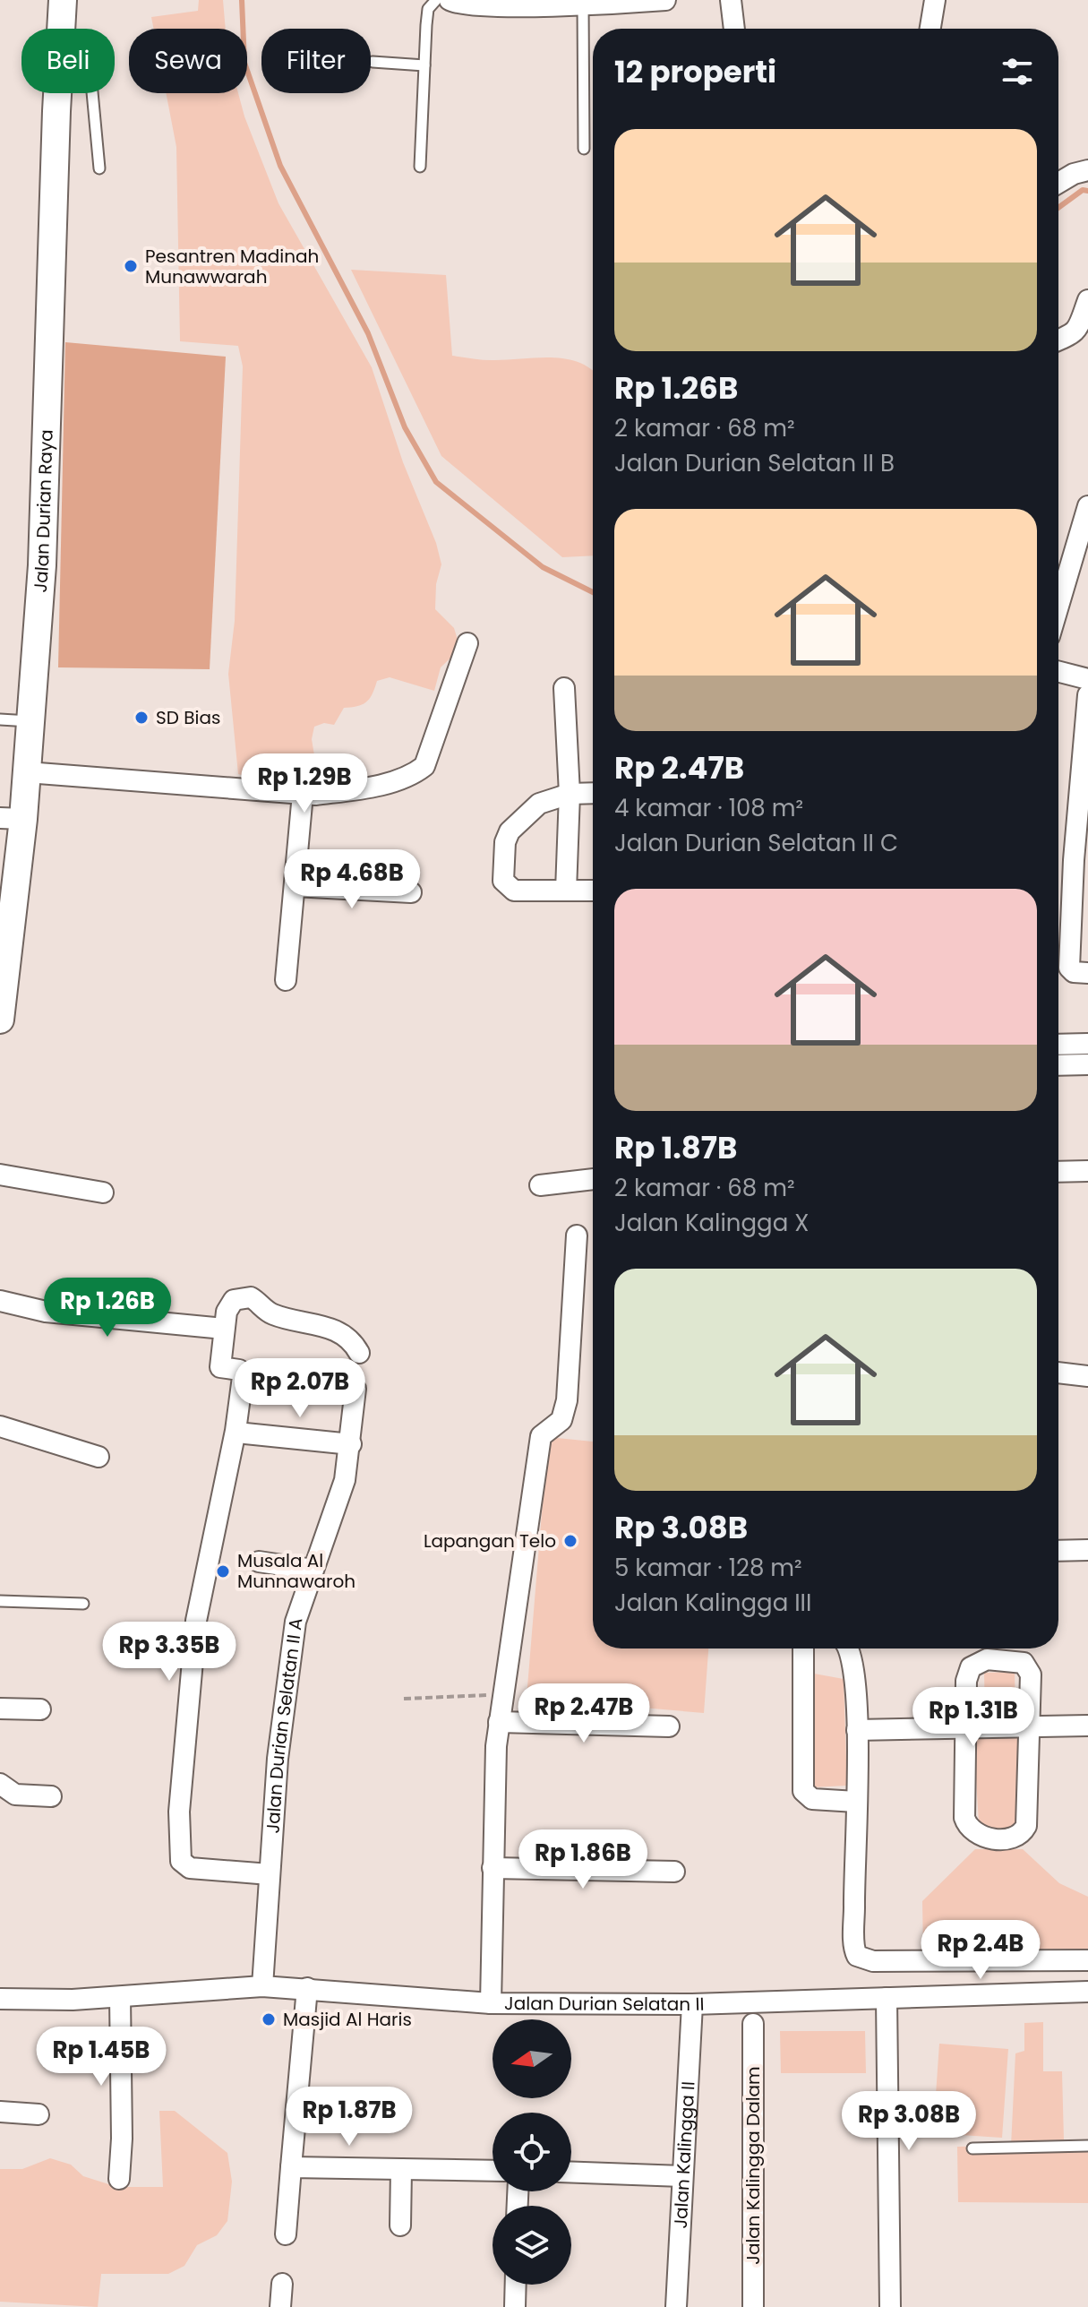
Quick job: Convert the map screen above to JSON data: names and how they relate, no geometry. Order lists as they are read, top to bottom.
{
  "streets": {
    "main road": ["Jalan Durian Raya"],
    "street": [
      "Jalan Durian Selatan II A",
      "Jalan Durian Selatan II",
      "Jalan Kalingga II",
      "Jalan Kalingga Dalam"
    ]
  },
  "crossings": [
    ["Jalan Durian Selatan II A", "Jalan Durian Selatan II"],
    ["Jalan Durian Selatan II", "Jalan Kalingga II"]
  ],
  "places": [
    "Pesantren Madinah Munawwarah",
    "SD Bias",
    "Lapangan Telo",
    "Musala Al Munnawaroh",
    "Masjid Al Haris"
  ],
  "north": "left",
  "page": {
    "chip": ["Beli", "Sewa", "Filter"],
    "heading": "12 properti",
    "list": [
      {
        "name": "Rp 1.26B",
        "note": "2 kamar · 68 m² · Jalan Durian Selatan II B"
      },
      {
        "name": "Rp 2.47B",
        "note": "4 kamar · 108 m² · Jalan Durian Selatan II C"
      },
      {
        "name": "Rp 1.87B",
        "note": "2 kamar · 68 m² · Jalan Kalingga X"
      },
      {
        "name": "Rp 3.08B",
        "note": "5 kamar · 128 m² · Jalan Kalingga III"
      }
    ],
    "price": [
      "Rp 1.29B",
      "Rp 4.68B",
      "Rp 1.26B",
      "Rp 2.07B",
      "Rp 3.35B",
      "Rp 2.47B",
      "Rp 1.31B",
      "Rp 1.86B",
      "Rp 2.4B",
      "Rp 1.45B",
      "Rp 1.87B",
      "Rp 3.08B"
    ]
  }
}
